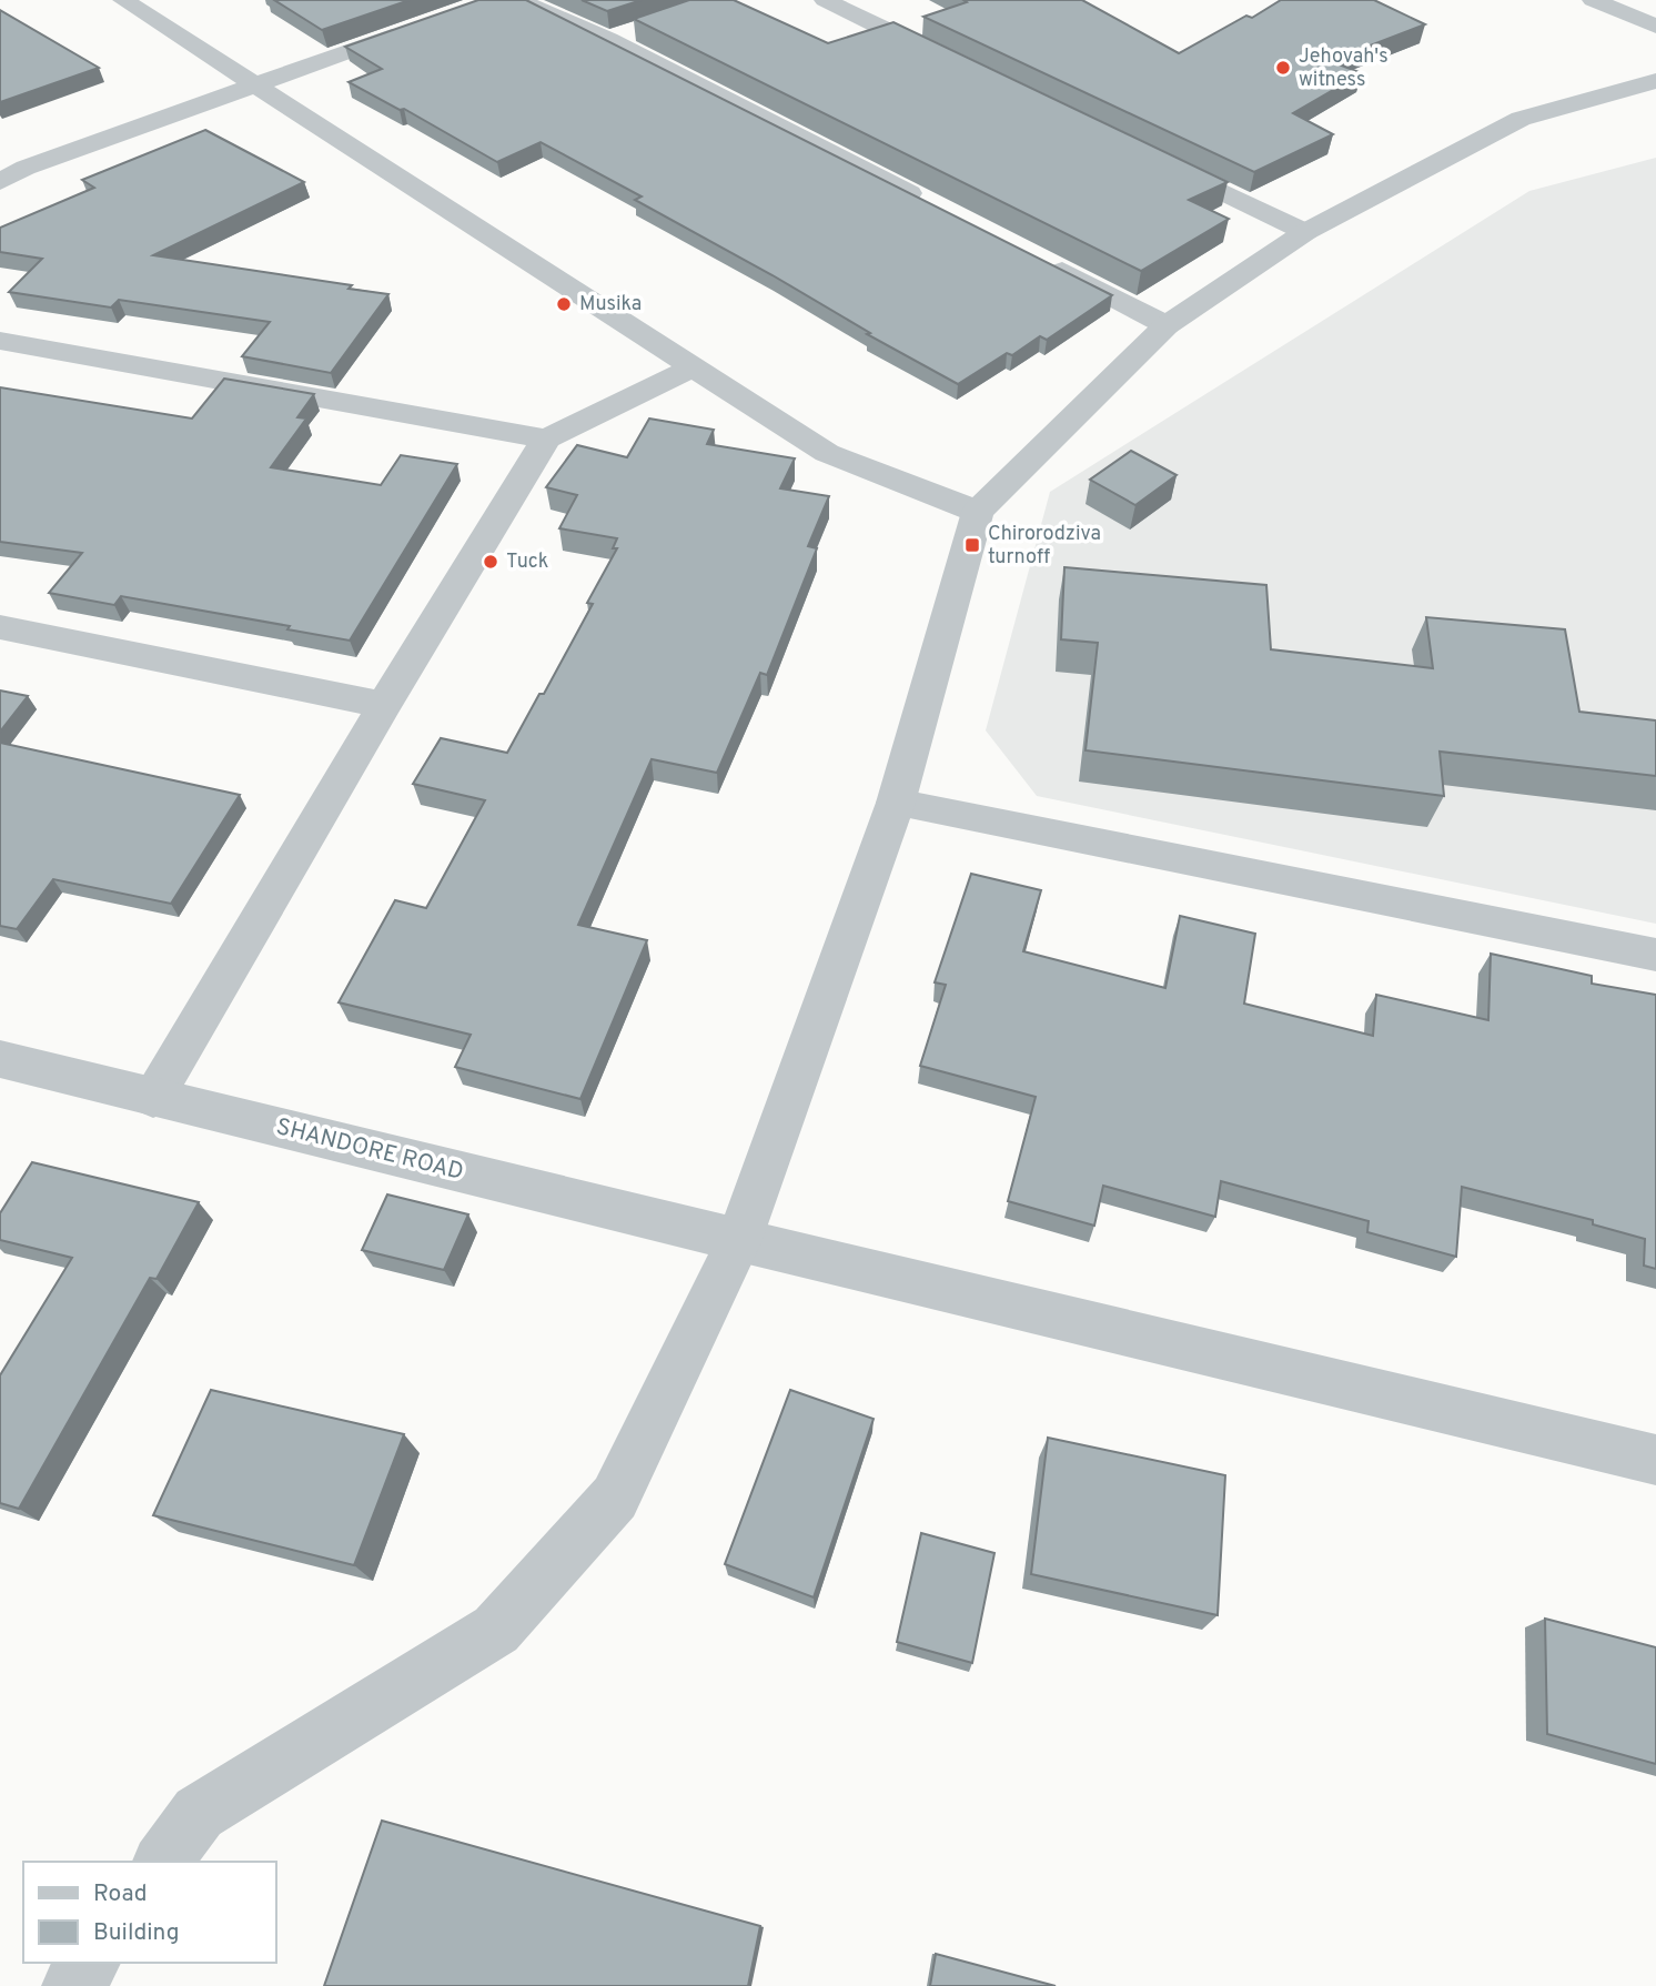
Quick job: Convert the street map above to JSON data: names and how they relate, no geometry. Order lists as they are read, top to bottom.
{
  "streets": {
    "street": ["SHANDORE ROAD"]
  },
  "places": {
    "other": ["Jehovah's witness", "Musika", "Tuck"],
    "transit": ["Chirorodziva turnoff"]
  },
  "legend": ["Road", "Building"]
}
